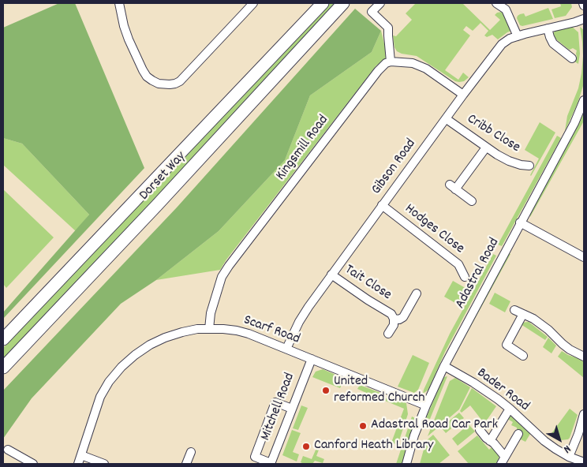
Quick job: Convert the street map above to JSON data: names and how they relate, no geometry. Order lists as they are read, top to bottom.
{
  "streets": {
    "highway": ["Dorset Way"],
    "street": [
      "Cribb Close",
      "Kingsmill Road",
      "Gibson Road",
      "Hodges Close",
      "Adastral Road",
      "Tait Close",
      "Scarf Road",
      "Bader Road",
      "Mitchell Road"
    ]
  },
  "crossings": [
    ["Cribb Close", "Gibson Road"],
    ["Kingsmill Road", "Scarf Road"],
    ["Gibson Road", "Hodges Close"],
    ["Gibson Road", "Tait Close"],
    ["Gibson Road", "Scarf Road"],
    ["Adastral Road", "Scarf Road"],
    ["Adastral Road", "Bader Road"],
    ["Scarf Road", "Mitchell Road"]
  ],
  "places": ["United reformed Church", "Adastral Road Car Park", "Canford Heath Library"],
  "north": "bottom right"
}
